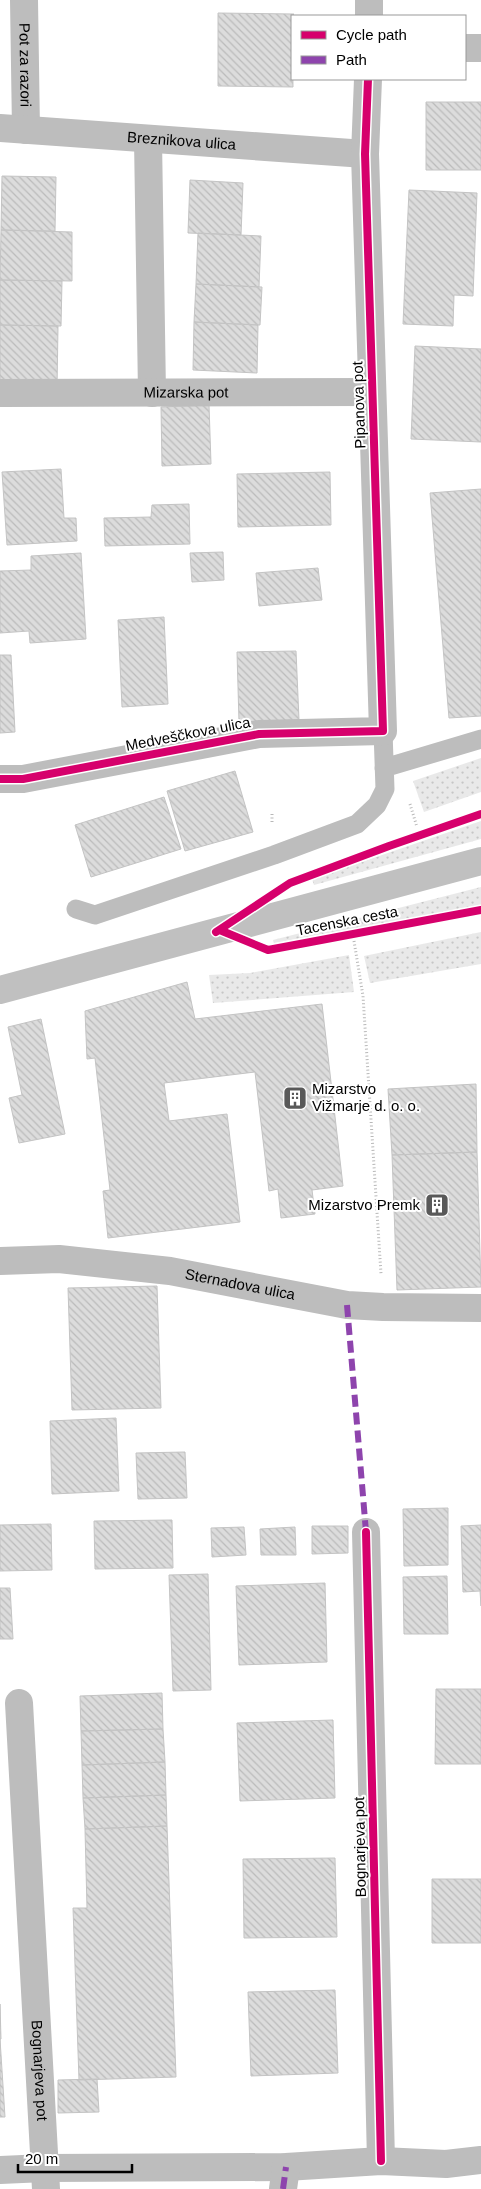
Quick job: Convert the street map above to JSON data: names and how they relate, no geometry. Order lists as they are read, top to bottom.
{
  "streets": {
    "main road": ["Tacenska cesta"],
    "street": [
      "Pot za razori",
      "Breznikova ulica",
      "Mizarska pot",
      "Pipanova pot",
      "Medveščkova ulica",
      "Sternadova ulica",
      "Bognarjeva pot"
    ]
  },
  "crossings": [
    ["Pot za razori", "Breznikova ulica"],
    ["Breznikova ulica", "Pipanova pot"],
    ["Mizarska pot", "Pipanova pot"],
    ["Pipanova pot", "Medveščkova ulica"]
  ],
  "places": {
    "building": ["Mizarstvo Vižmarje d. o. o.", "Mizarstvo Premk"]
  },
  "legend": ["Cycle path", "Path"],
  "scale_bar": "20 m"
}
